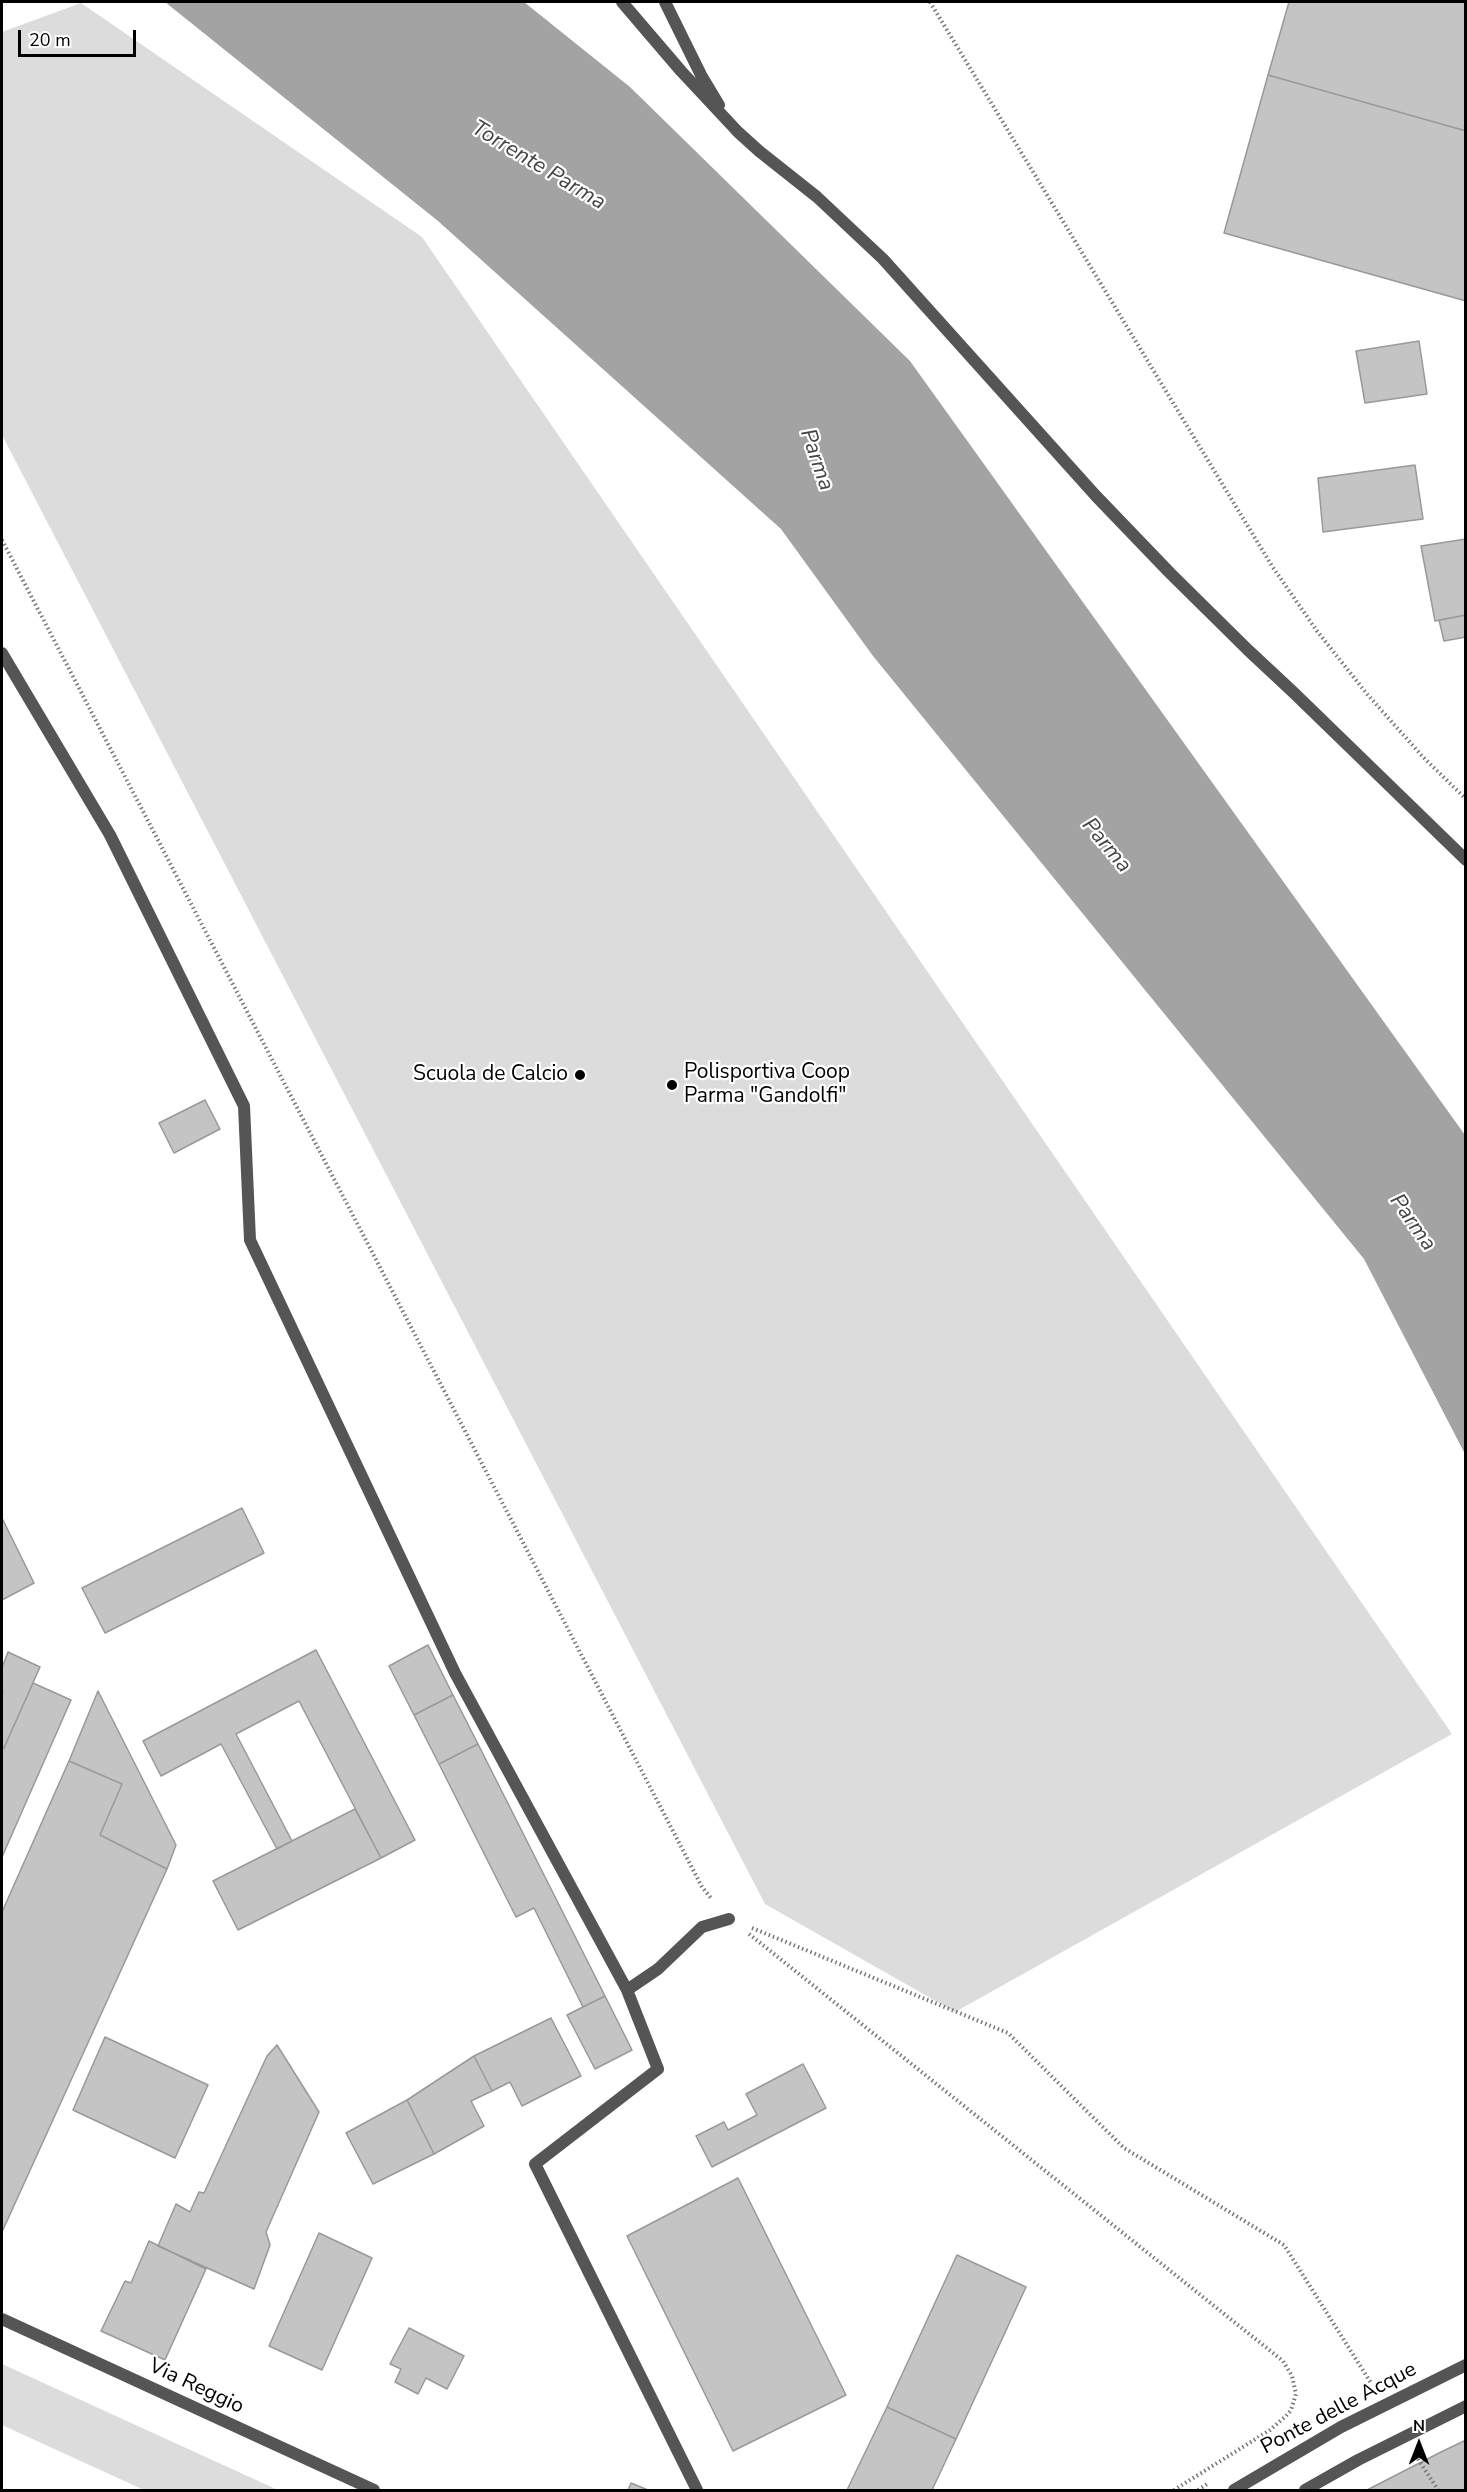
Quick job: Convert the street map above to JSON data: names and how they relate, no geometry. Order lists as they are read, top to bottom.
{
  "streets": {
    "street": ["Via Reggio", "Ponte delle Acque"]
  },
  "water": ["Torrente Parma", "Parma"],
  "places": ["Scuola de Calcio", "Polisportiva Coop Parma \"Gandolfi\""],
  "scale_bar": "20 m",
  "north": "top"
}
